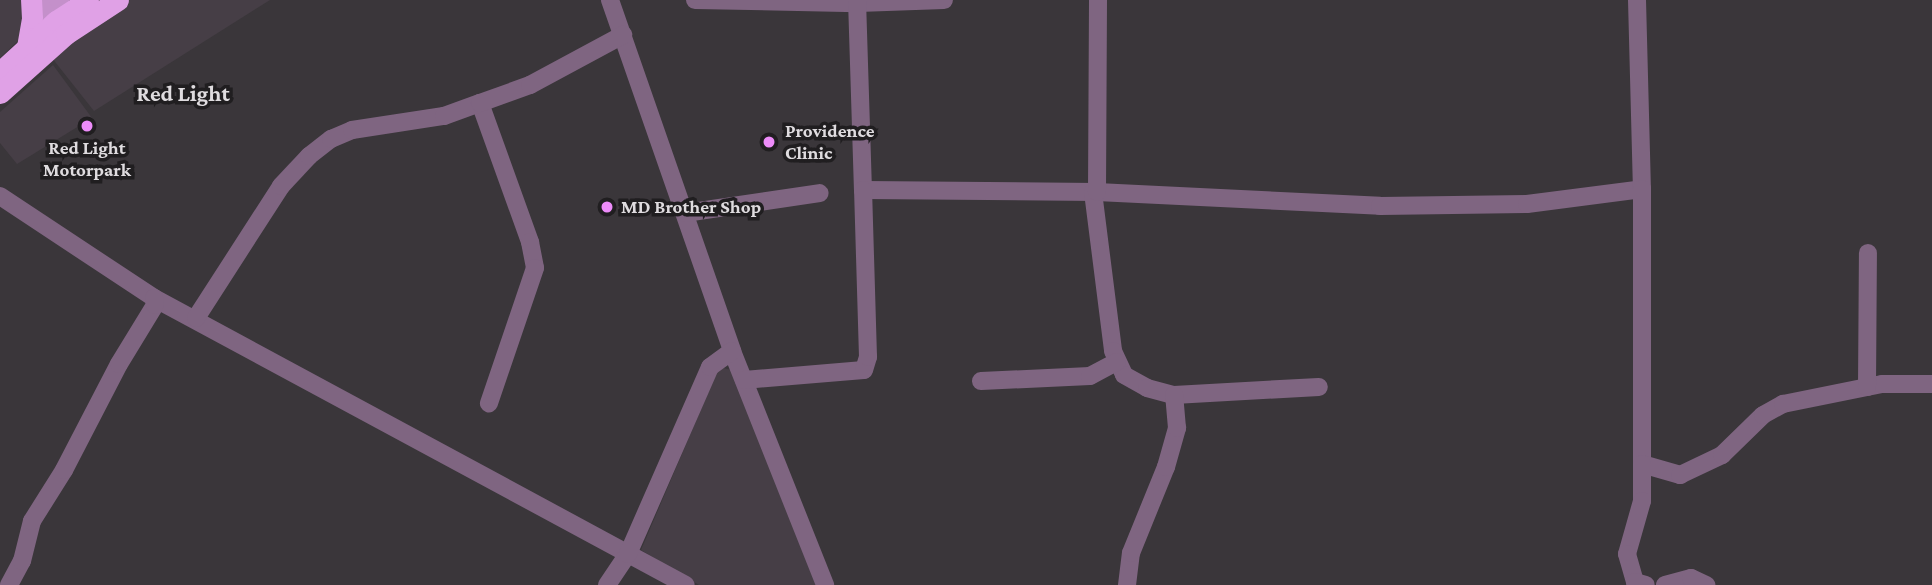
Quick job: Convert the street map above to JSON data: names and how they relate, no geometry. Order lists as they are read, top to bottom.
{
  "districts": ["Red Light"],
  "places": ["Red Light Motorpark", "Providence Clinic", "MD Brother Shop"]
}
